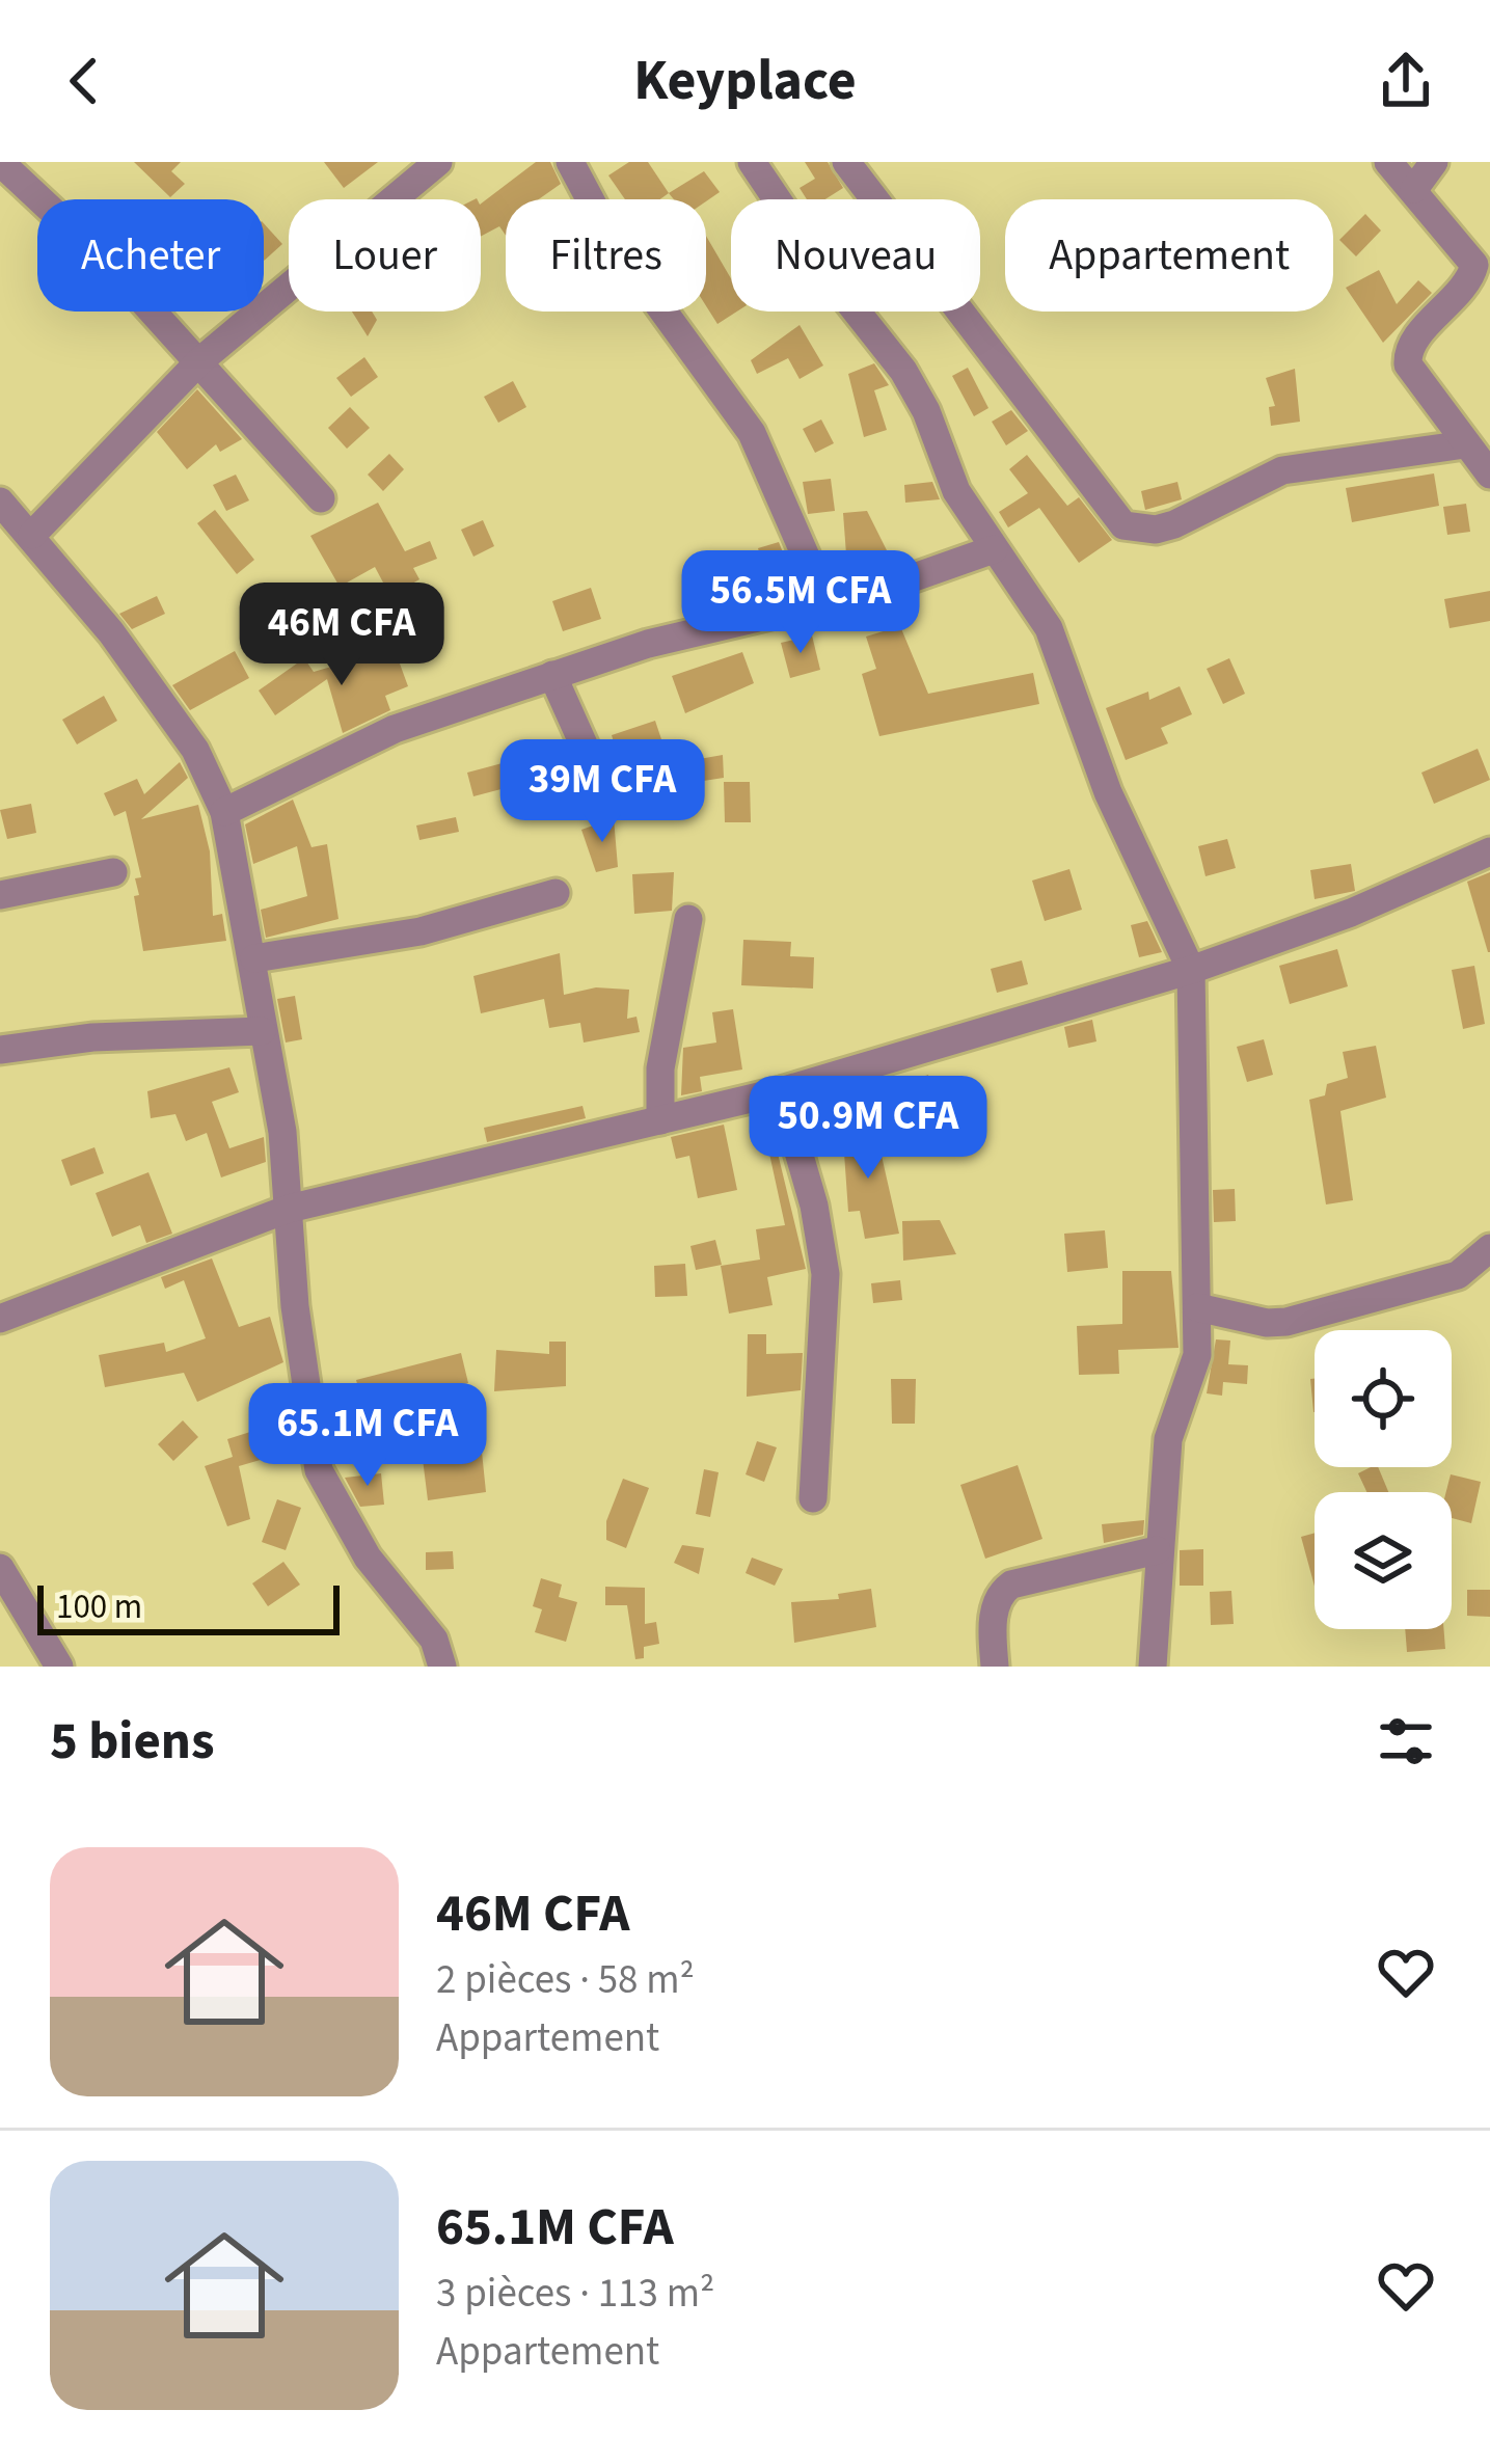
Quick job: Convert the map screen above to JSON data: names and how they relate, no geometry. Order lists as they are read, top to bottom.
{
  "scale_bar": "100 m",
  "page": {
    "header": "Keyplace",
    "chip": [
      "Acheter",
      "Louer",
      "Filtres",
      "Nouveau",
      "Appartement"
    ],
    "price": [
      "56.5M CFA",
      "46M CFA",
      "39M CFA",
      "50.9M CFA",
      "65.1M CFA"
    ],
    "scale": "100 m",
    "heading": "5 biens",
    "list": [
      {
        "name": "46M CFA",
        "note": "2 pièces · 58 m² · Appartement"
      },
      {
        "name": "65.1M CFA",
        "note": "3 pièces · 113 m² · Appartement"
      }
    ]
  }
}
